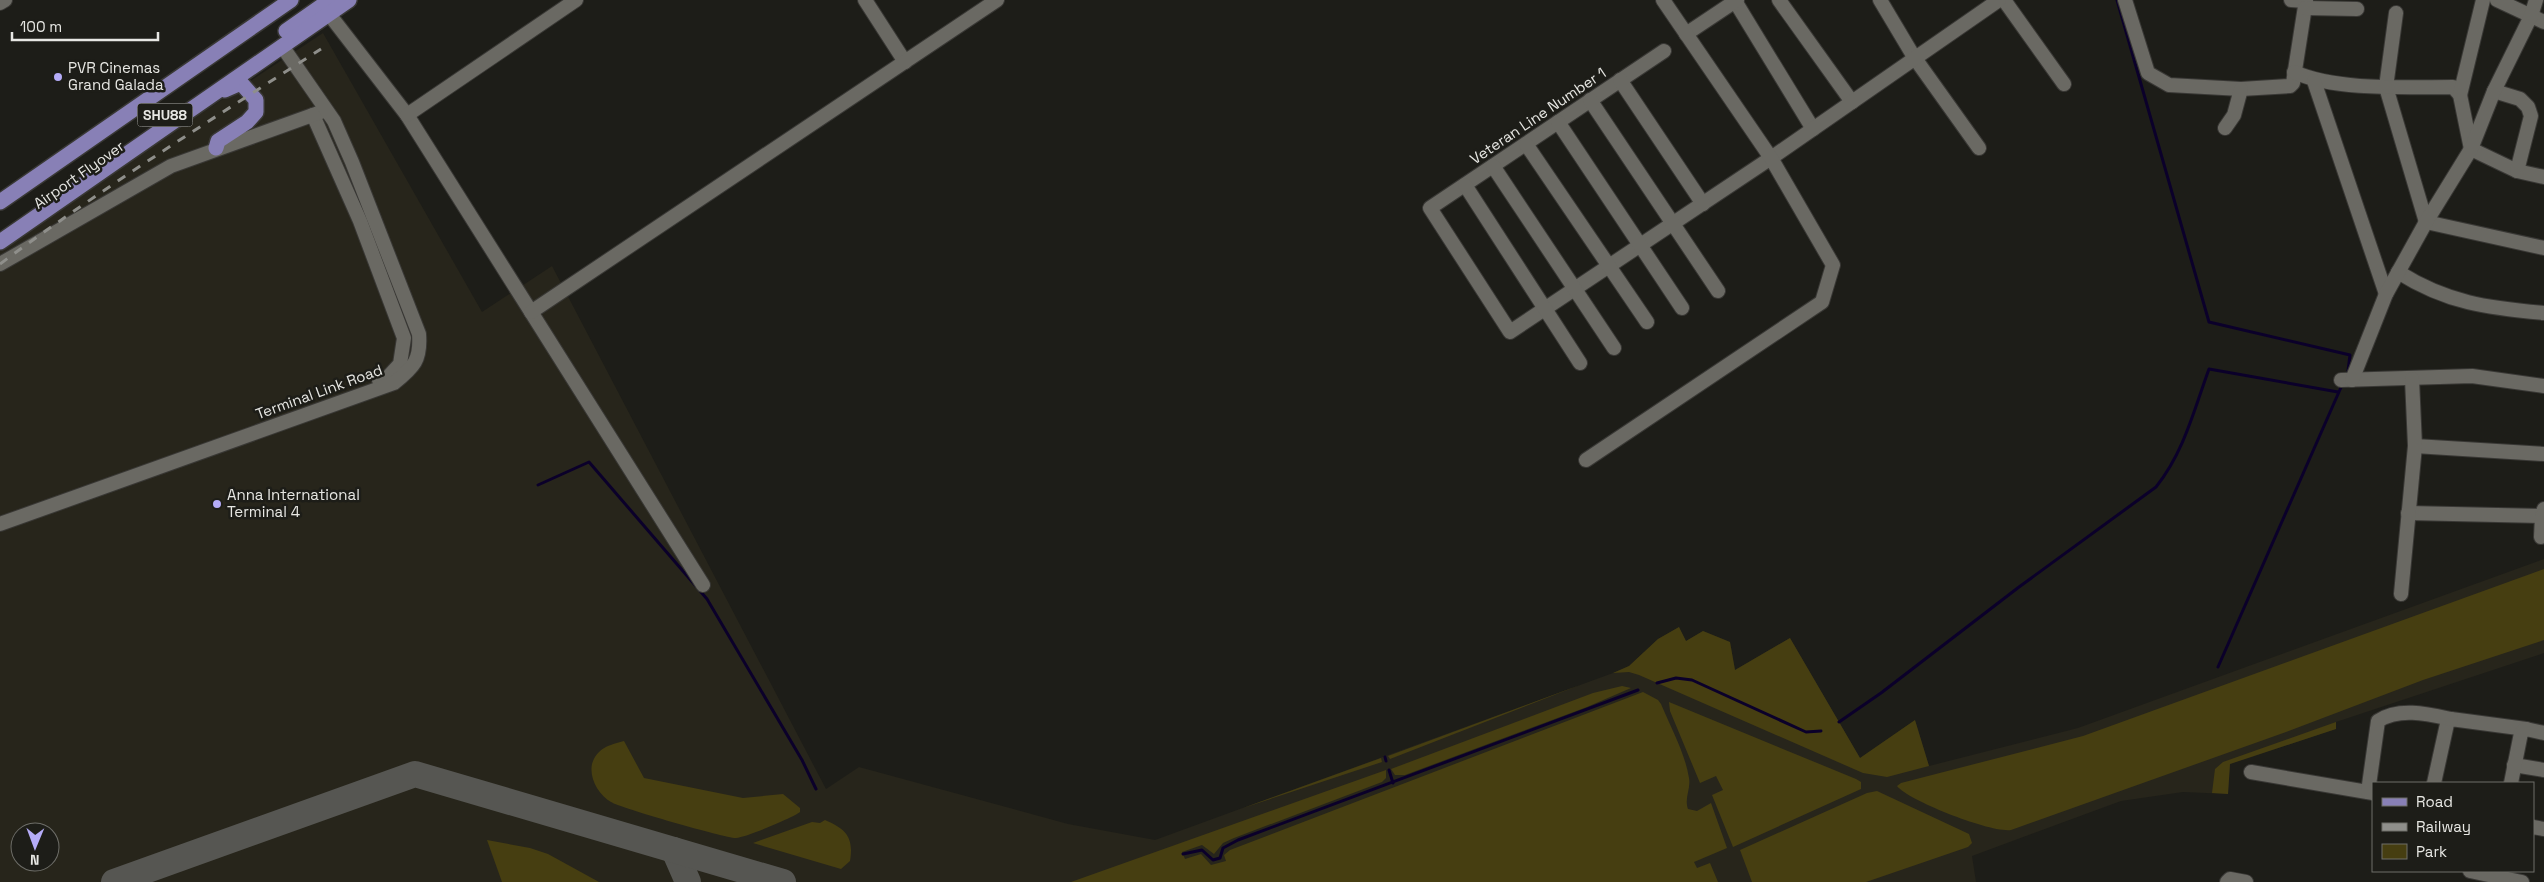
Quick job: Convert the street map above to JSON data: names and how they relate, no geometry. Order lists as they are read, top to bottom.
{
  "streets": {
    "main road": ["SHU88", "Airport Flyover"],
    "street": ["Veteran Line Number 1", "Terminal Link Road"]
  },
  "places": ["PVR Cinemas Grand Galada", "Anna International Terminal 4"],
  "legend": ["Road", "Railway", "Park"],
  "scale_bar": "100 m",
  "north": "bottom"
}
